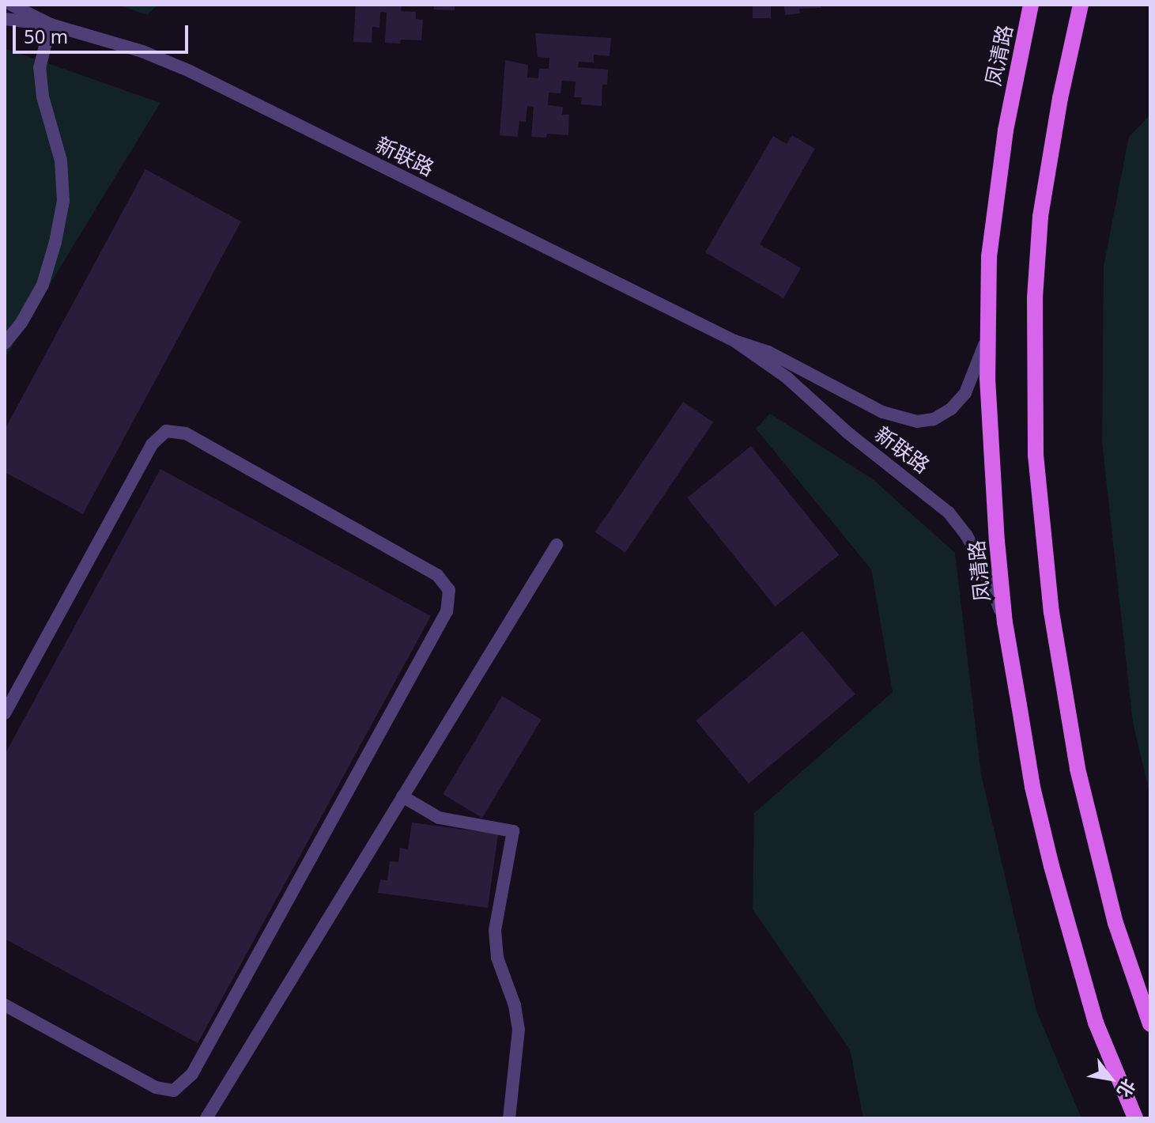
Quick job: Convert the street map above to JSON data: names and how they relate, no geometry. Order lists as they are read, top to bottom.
{
  "streets": {
    "main road": ["凤清路"],
    "street": ["新联路"]
  },
  "crossings": [
    ["凤清路", "新联路"]
  ],
  "scale_bar": "50 m",
  "north": "bottom right"
}
